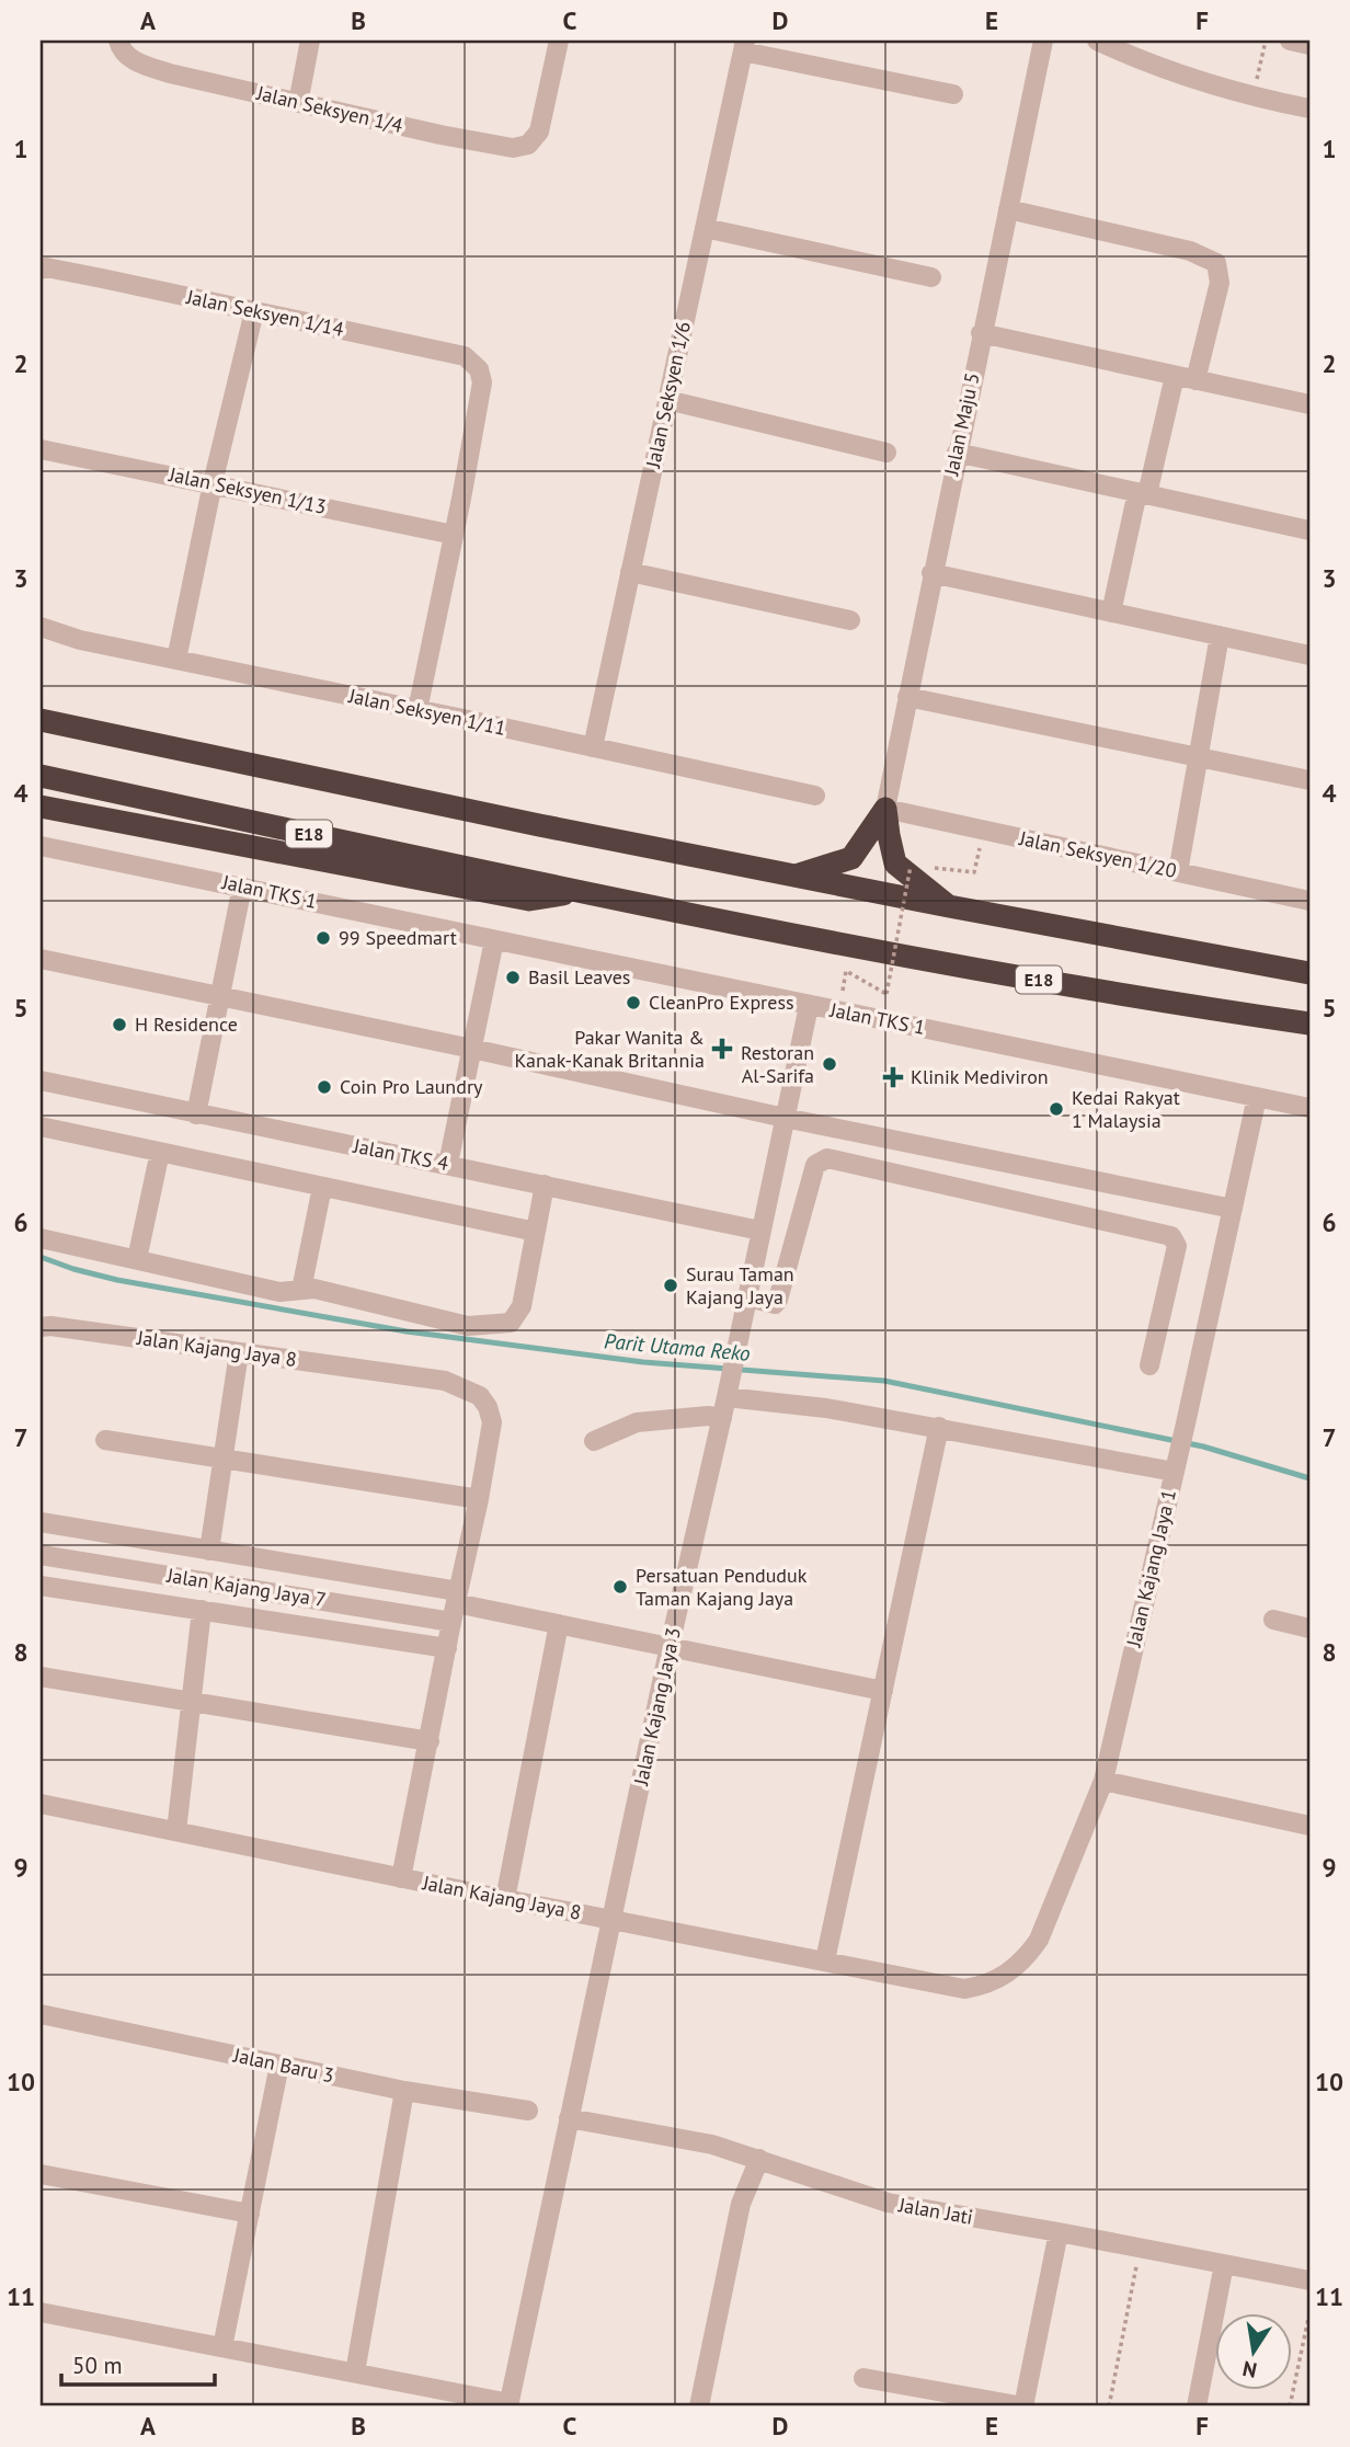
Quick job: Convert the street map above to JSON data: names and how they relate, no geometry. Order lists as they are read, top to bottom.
{
  "streets": {
    "highway": ["E18"],
    "street": [
      "Jalan Seksyen 1/4",
      "Jalan Seksyen 1/14",
      "Jalan Seksyen 1/6",
      "Jalan Maju 5",
      "Jalan Seksyen 1/13",
      "Jalan Seksyen 1/11",
      "Jalan Seksyen 1/20",
      "Jalan TKS 1",
      "Jalan TKS 4",
      "Jalan Kajang Jaya 8",
      "Jalan Kajang Jaya 1",
      "Jalan Kajang Jaya 7",
      "Jalan Kajang Jaya 3",
      "Jalan Baru 3",
      "Jalan Jati"
    ]
  },
  "crossings": [
    ["Jalan Seksyen 1/14", "Jalan Seksyen 1/13"],
    ["Jalan Seksyen 1/6", "Jalan Seksyen 1/11"],
    ["Jalan Maju 5", "Jalan Seksyen 1/20"],
    ["Jalan TKS 1", "Jalan Kajang Jaya 1"],
    ["Jalan TKS 1", "Jalan Kajang Jaya 3"],
    ["Jalan TKS 4", "Jalan Kajang Jaya 3"],
    ["Jalan Kajang Jaya 8", "Jalan Kajang Jaya 1"],
    ["Jalan Kajang Jaya 8", "Jalan Kajang Jaya 7"],
    ["Jalan Kajang Jaya 8", "Jalan Kajang Jaya 3"],
    ["Jalan Kajang Jaya 3", "Jalan Jati"]
  ],
  "water": ["Parit Utama Reko"],
  "places": {
    "other": [
      "99 Speedmart",
      "Basil Leaves",
      "CleanPro Express",
      "H Residence",
      "Restoran Al-Sarifa",
      "Coin Pro Laundry",
      "Kedai Rakyat 1 Malaysia",
      "Surau Taman Kajang Jaya",
      "Persatuan Penduduk Taman Kajang Jaya"
    ],
    "health": ["Pakar Wanita & Kanak-Kanak Britannia", "Klinik Mediviron"]
  },
  "scale_bar": "50 m",
  "north": "bottom",
  "grid": {
    "columns": [
      "A",
      "B",
      "C",
      "D",
      "E",
      "F"
    ],
    "rows": [
      "1",
      "2",
      "3",
      "4",
      "5",
      "6",
      "7",
      "8",
      "9",
      "10",
      "11"
    ]
  }
}
